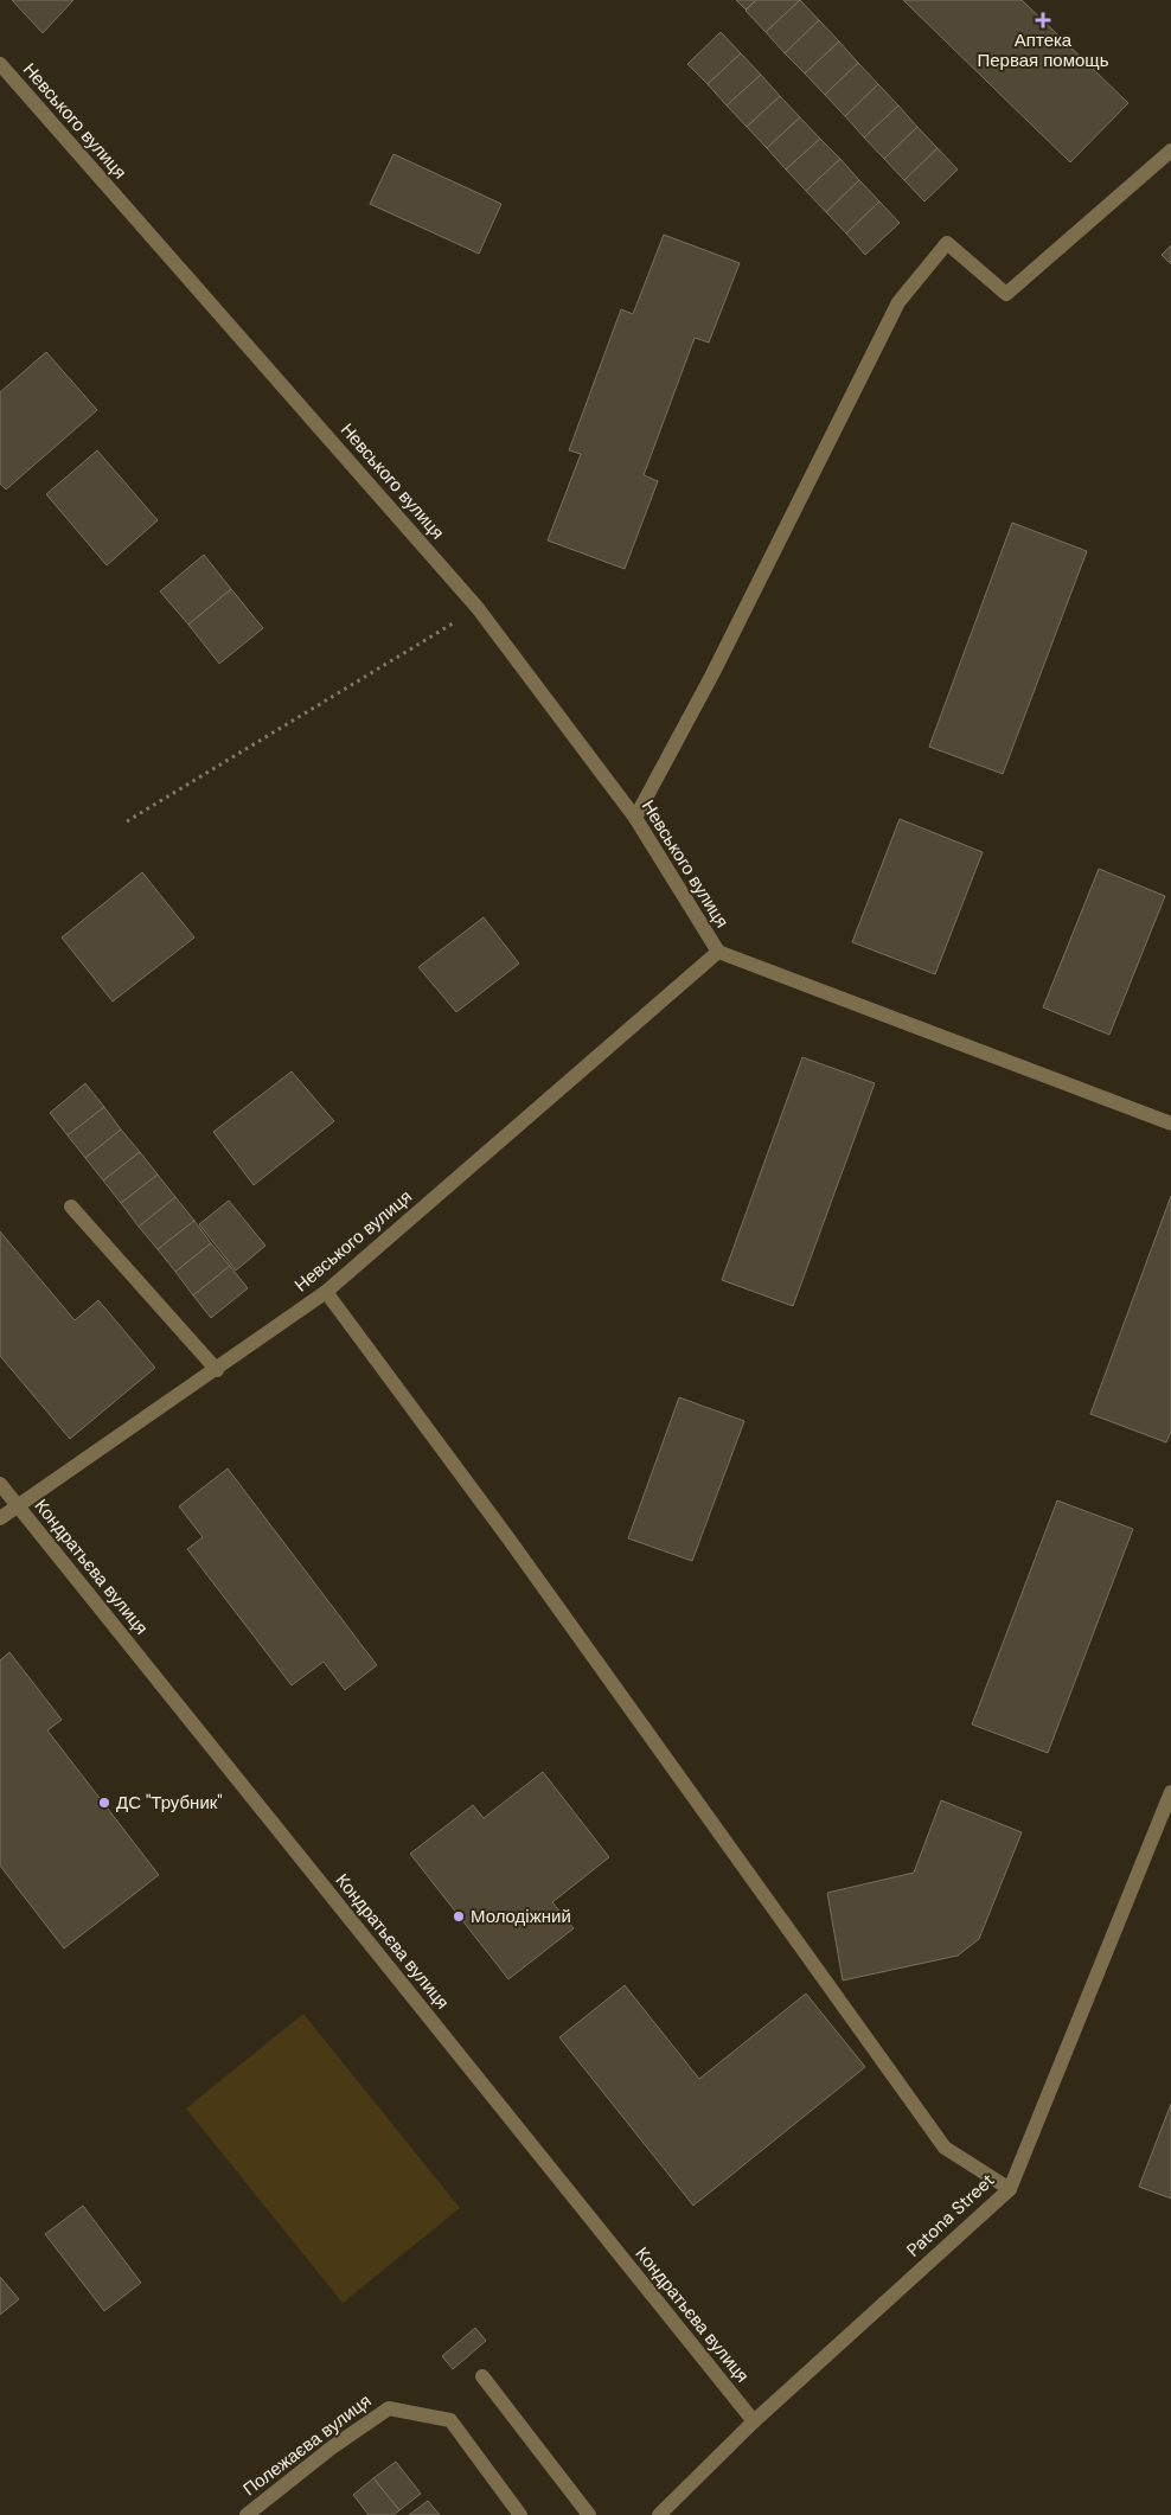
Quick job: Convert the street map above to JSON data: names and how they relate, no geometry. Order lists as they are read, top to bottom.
{
  "streets": {
    "street": [
      "Невського вулиця",
      "Кондратьєва вулиця",
      "Patona Street",
      "Полежаєва вулиця"
    ]
  },
  "crossings": [
    ["Невського вулиця", "Кондратьєва вулиця"],
    ["Кондратьєва вулиця", "Patona Street"]
  ],
  "places": {
    "health": ["Аптека Первая помощь"],
    "other": ["ДС \"Трубник\"", "Молодіжний"]
  }
}
